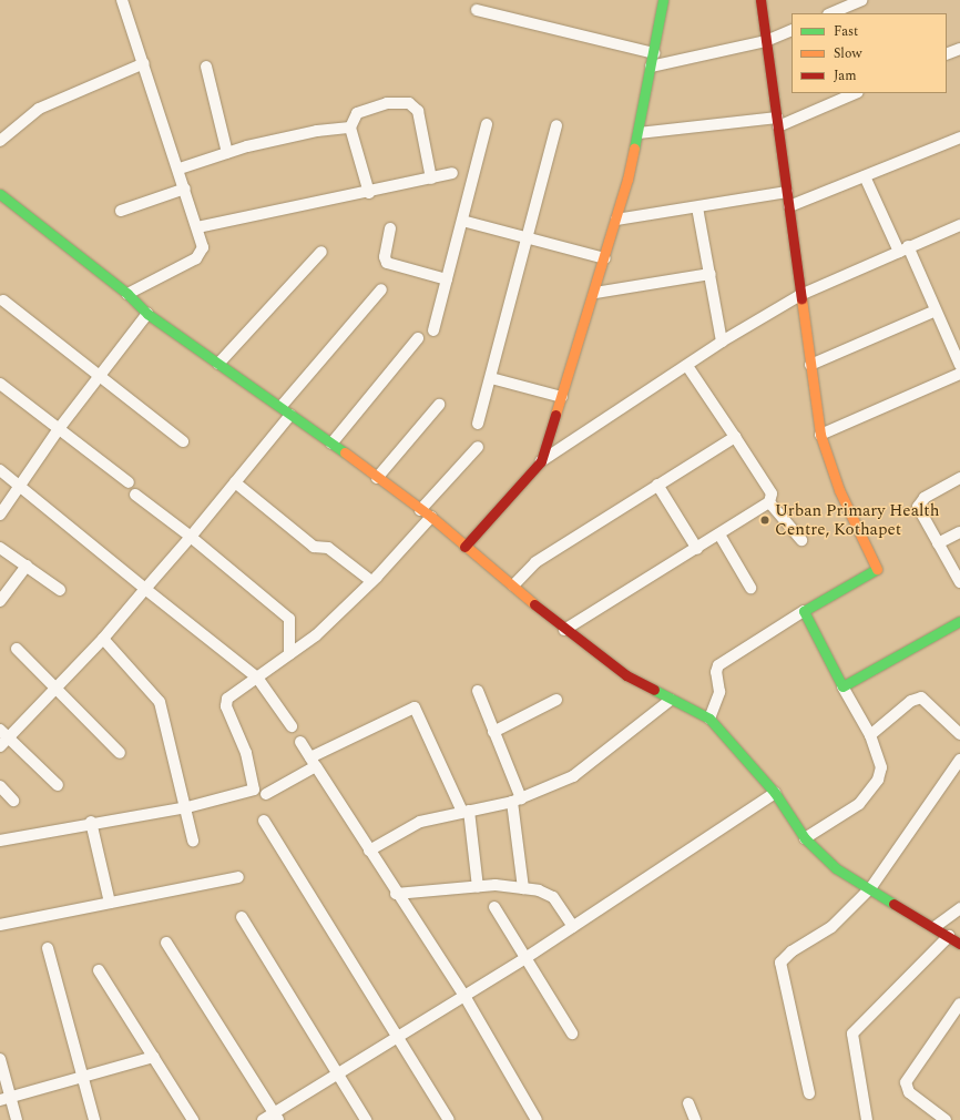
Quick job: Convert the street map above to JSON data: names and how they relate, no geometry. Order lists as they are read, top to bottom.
{
  "places": ["Urban Primary Health Centre, Kothapet"],
  "legend": ["Fast", "Slow", "Jam"]
}
